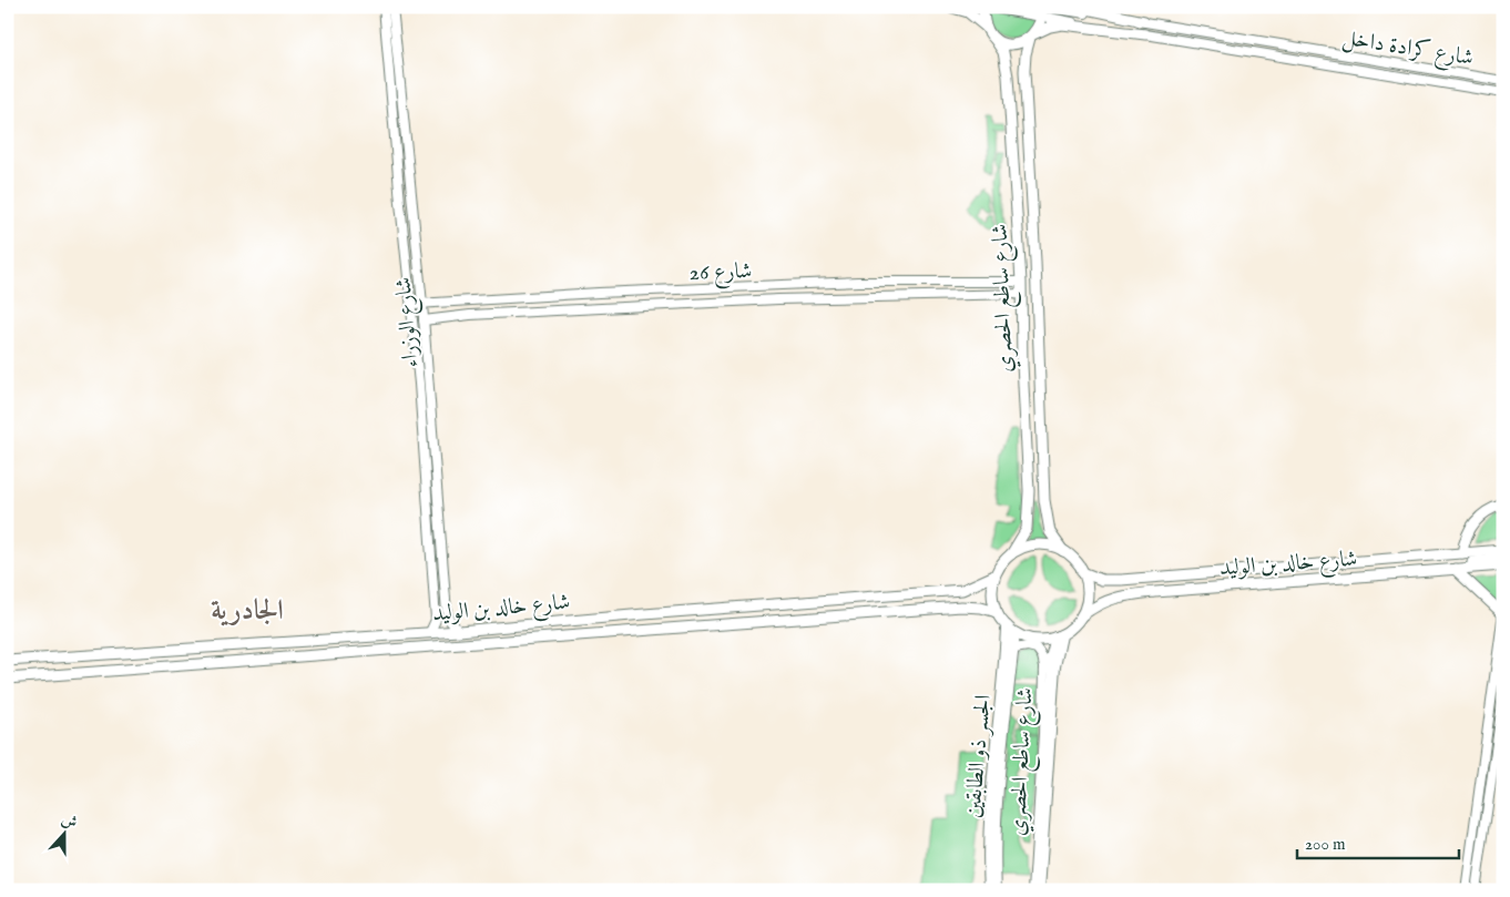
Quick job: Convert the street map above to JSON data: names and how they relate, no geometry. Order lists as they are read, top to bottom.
{
  "streets": {
    "highway": ["الجسر ذو الطابقين"],
    "main road": ["شارع ساطع الحصري", "شارع خالد بن الوليد"],
    "street": ["شارع كرادة داخل", "شارع 26", "شارع الوزراء"]
  },
  "crossings": [
    ["شارع 26", "شارع ساطع الحصري"],
    ["شارع 26", "شارع الوزراء"],
    ["شارع ساطع الحصري", "شارع خالد بن الوليد"],
    ["شارع ساطع الحصري", "الجسر ذو الطابقين"],
    ["شارع الوزراء", "شارع خالد بن الوليد"],
    ["شارع خالد بن الوليد", "الجسر ذو الطابقين"]
  ],
  "districts": ["الجادرية"],
  "scale_bar": "200 m",
  "north": "top"
}
